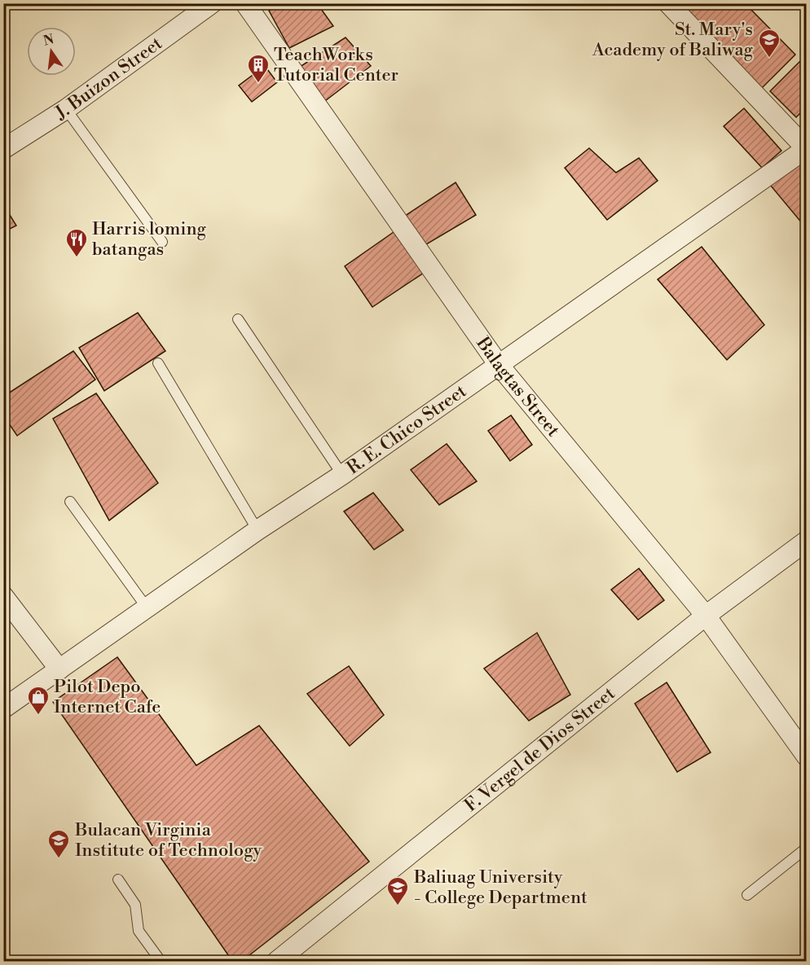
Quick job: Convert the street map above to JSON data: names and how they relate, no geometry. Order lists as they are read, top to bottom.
{
  "streets": {
    "street": [
      "J. Buizon Street",
      "Balagtas Street",
      "R. E. Chico Street",
      "F. Vergel de Dios Street"
    ]
  },
  "crossings": [
    ["Balagtas Street", "R. E. Chico Street"],
    ["Balagtas Street", "F. Vergel de Dios Street"]
  ],
  "places": {
    "school or university": ["St. Mary's Academy of Baliwag", "Bulacan Virginia Institute of Technology", "Baliuag University - College Department"],
    "building": ["TeachWorks Tutorial Center"],
    "restaurant": ["Harris loming batangas"],
    "shop": ["Pilot Depo Internet Cafe"]
  },
  "north": "top"
}
